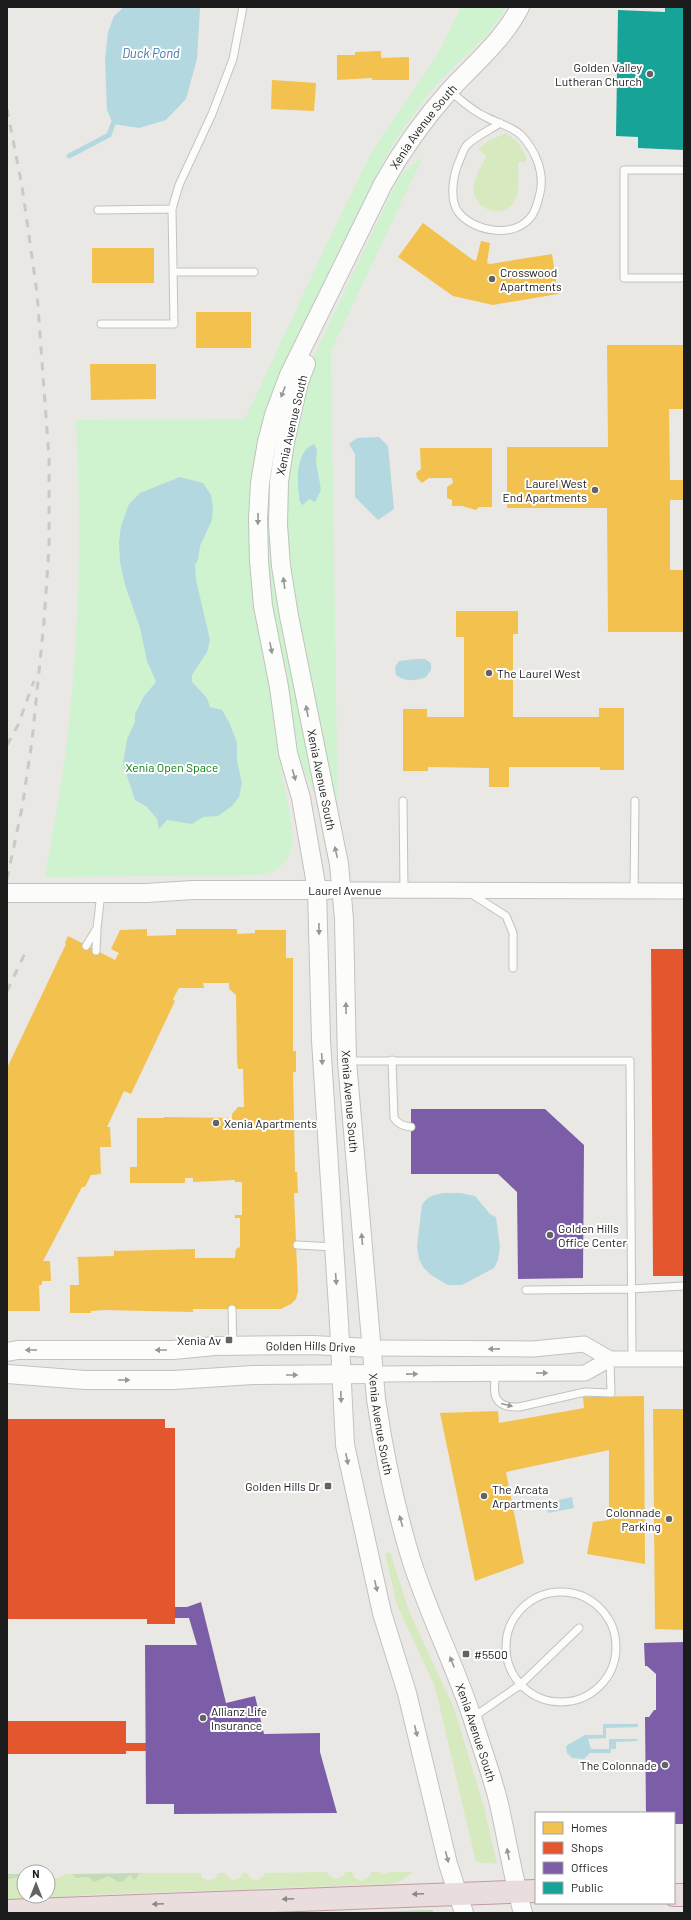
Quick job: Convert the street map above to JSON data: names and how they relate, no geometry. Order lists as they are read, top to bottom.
{
  "streets": {
    "street": ["Xenia Avenue South", "Laurel Avenue", "Golden Hills Drive"]
  },
  "crossings": [
    ["Xenia Avenue South", "Laurel Avenue"],
    ["Xenia Avenue South", "Golden Hills Drive"]
  ],
  "water": ["Duck Pond"],
  "parks": ["Xenia Open Space"],
  "places": {
    "other": [
      "Golden Valley Lutheran Church",
      "Crosswood Apartments",
      "Laurel West End Apartments",
      "The Laurel West",
      "Xenia Apartments",
      "Golden Hills Office Center",
      "The Arcata Arpartments",
      "Colonnade Parking",
      "Allianz Life Insurance",
      "The Colonnade"
    ],
    "transit": ["Xenia Av", "Golden Hills Dr", "#5500"]
  },
  "legend": [
    "Homes",
    "Shops",
    "Offices",
    "Public"
  ],
  "north": "top"
}
